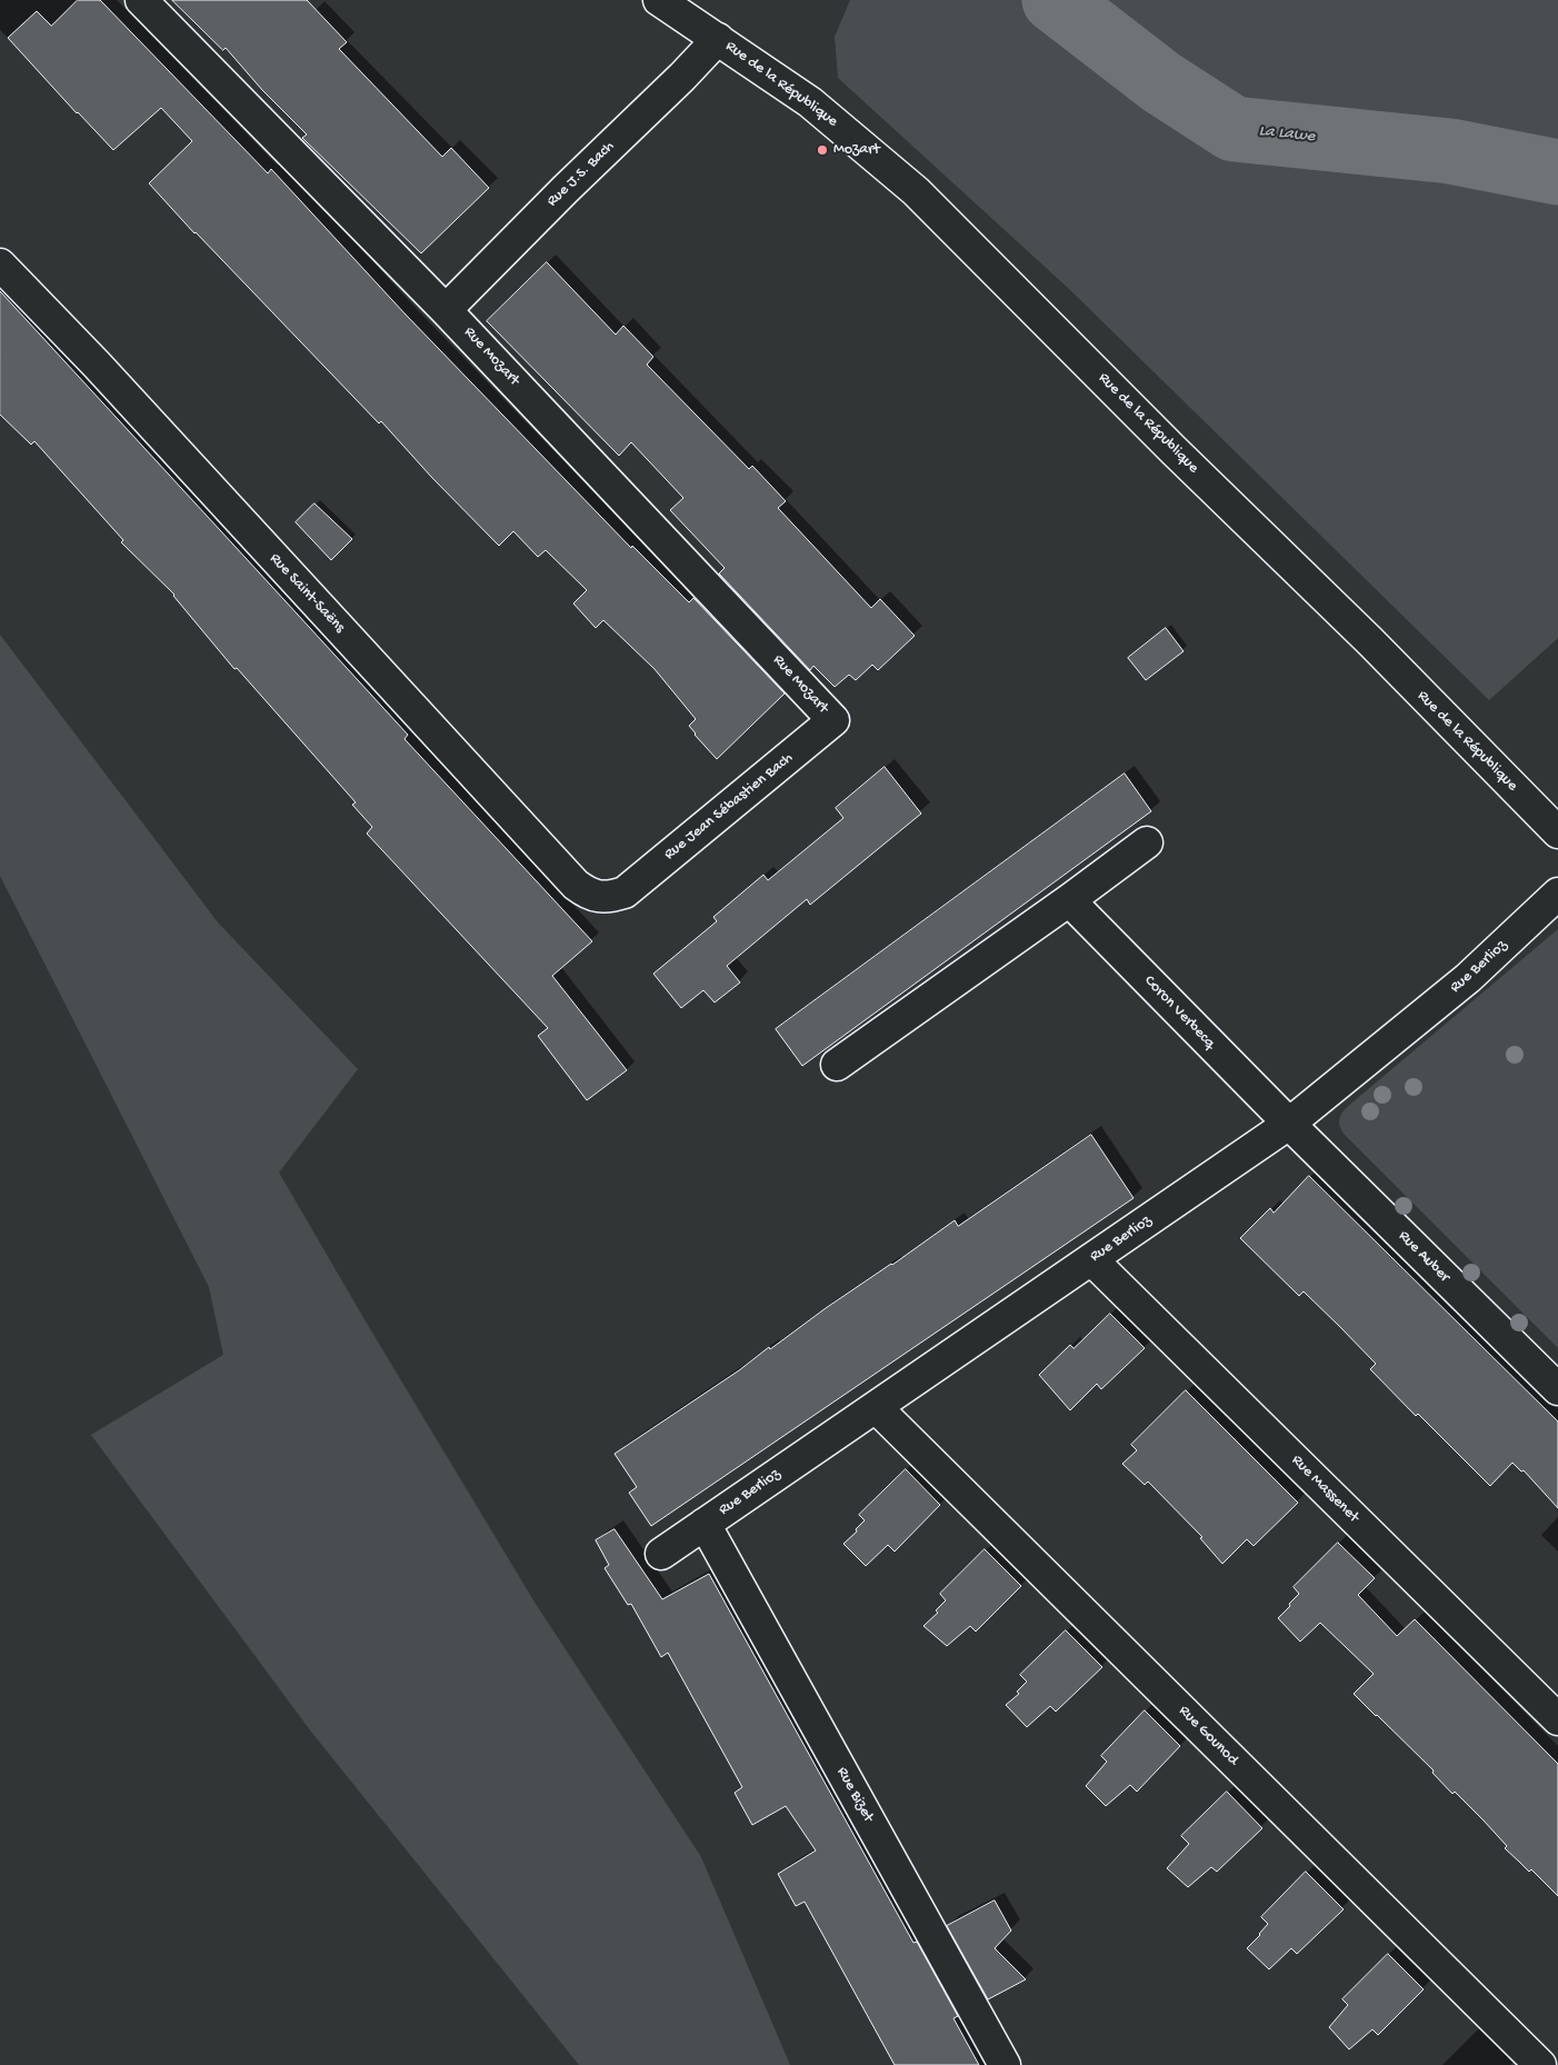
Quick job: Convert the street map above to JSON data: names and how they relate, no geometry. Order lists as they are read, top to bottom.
{
  "streets": {
    "street": [
      "Rue de la République",
      "Rue J.S. Bach",
      "Rue Mozart",
      "Rue Saint-Saëns",
      "Rue Jean Sébastien Bach",
      "Rue Berlioz",
      "Coron Verbecq",
      "Rue Auber",
      "Rue Massenet",
      "Rue Gounod",
      "Rue Bizet"
    ]
  },
  "crossings": [
    ["Rue de la République", "Rue J.S. Bach"],
    ["Rue J.S. Bach", "Rue Mozart"],
    ["Rue Mozart", "Rue Jean Sébastien Bach"],
    ["Rue Saint-Saëns", "Rue Jean Sébastien Bach"],
    ["Rue Berlioz", "Coron Verbecq"],
    ["Rue Berlioz", "Rue Auber"],
    ["Rue Berlioz", "Rue Massenet"],
    ["Rue Berlioz", "Rue Gounod"],
    ["Rue Berlioz", "Rue Bizet"],
    ["Coron Verbecq", "Rue Auber"]
  ],
  "water": ["La Lawe"],
  "places": ["Mozart"]
}
